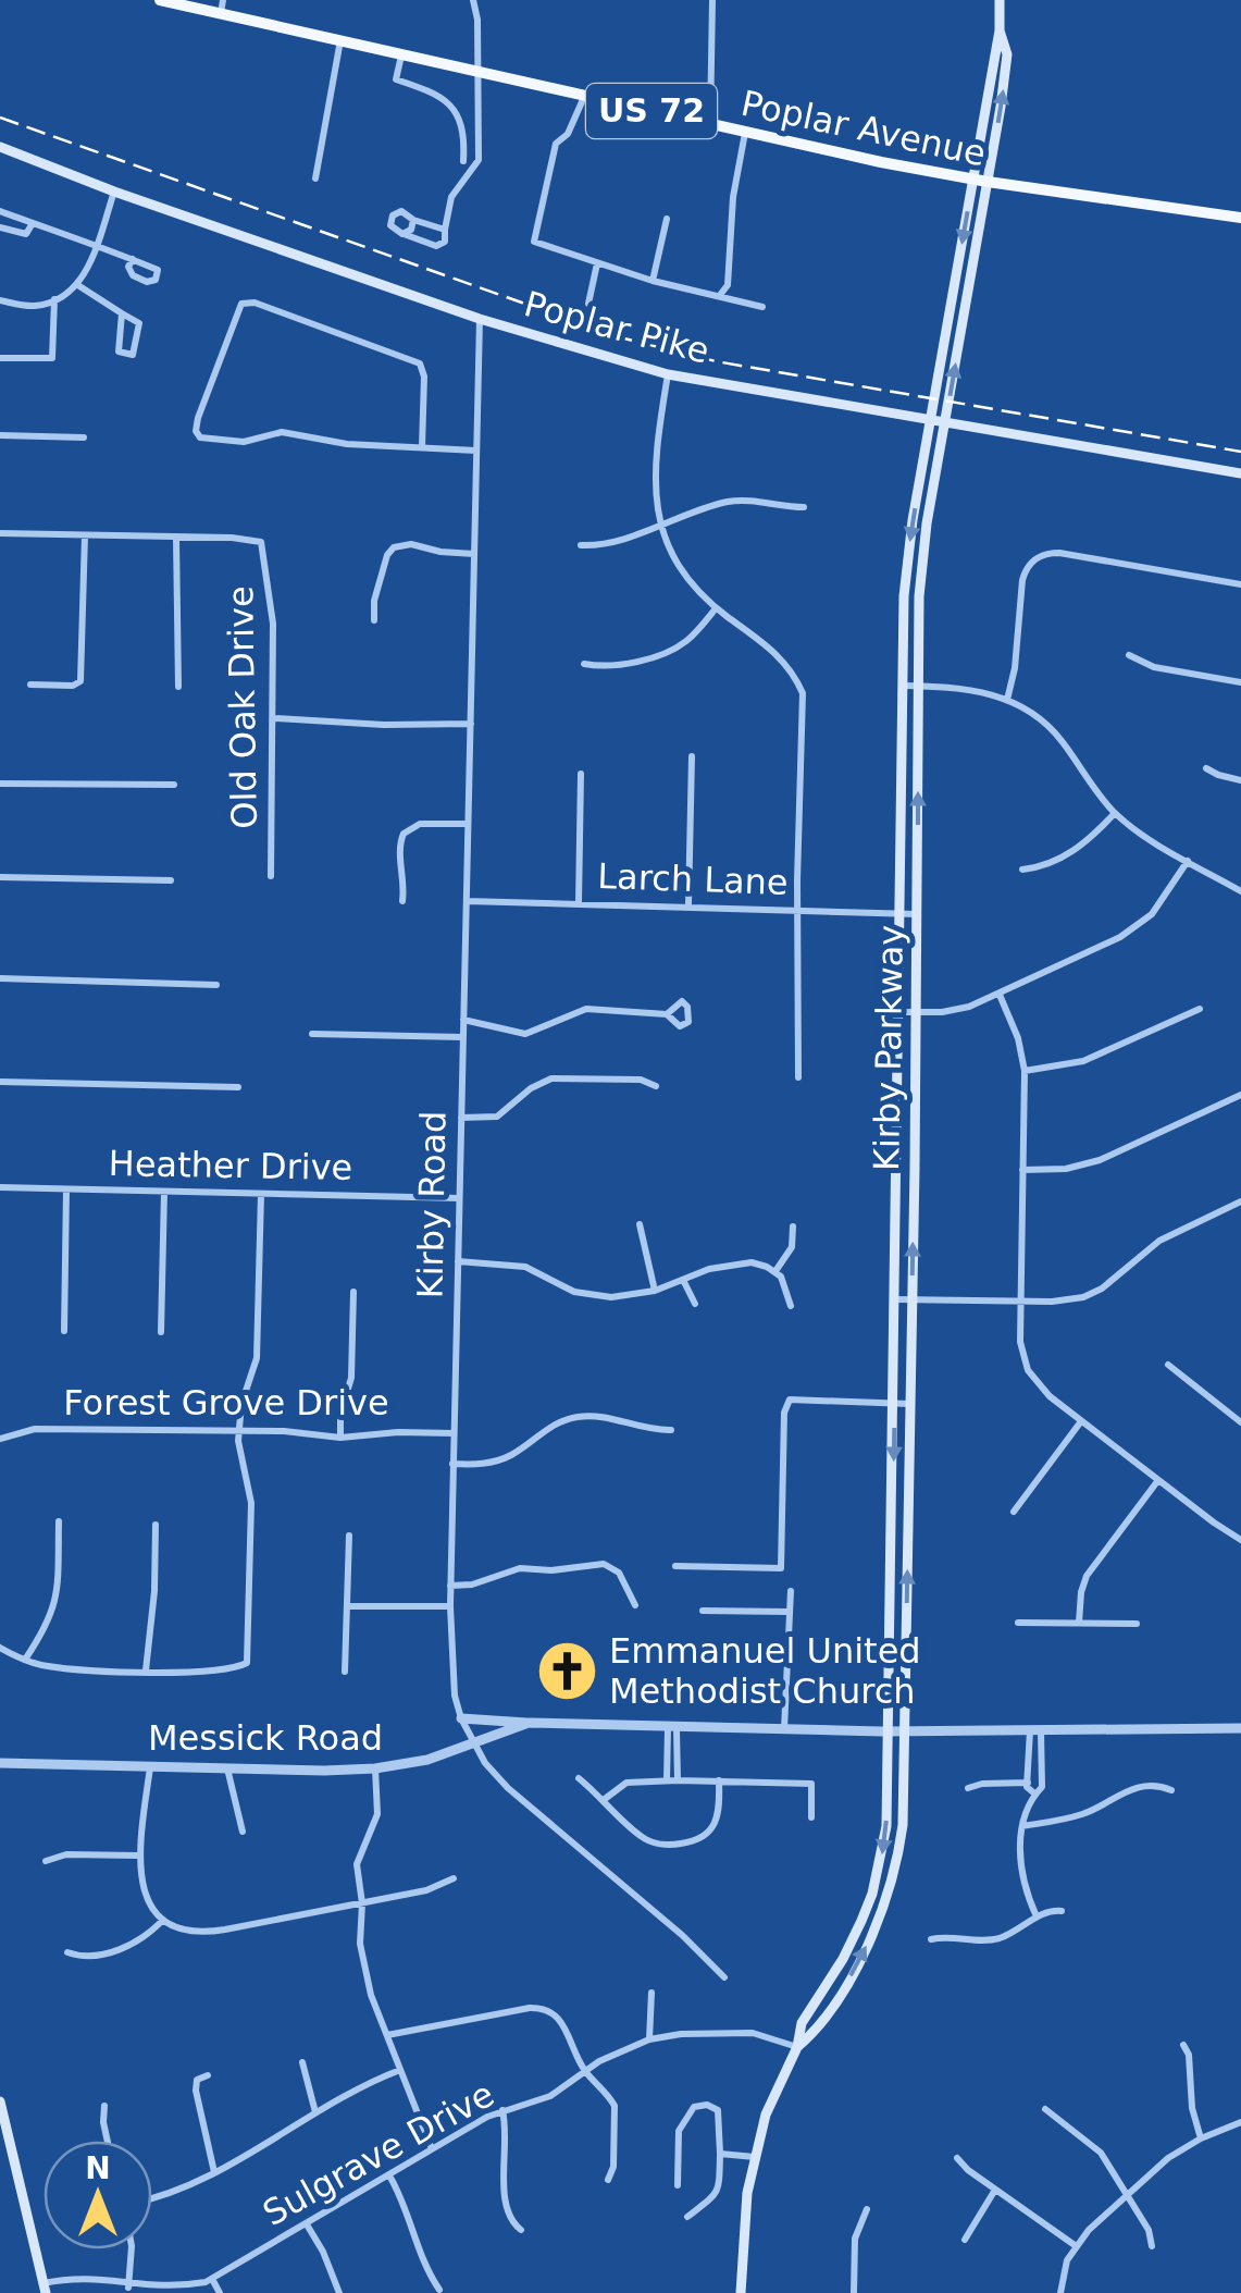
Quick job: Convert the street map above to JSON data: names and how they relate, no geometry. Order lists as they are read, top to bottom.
{
  "streets": {
    "main road": [
      "US 72",
      "Poplar Avenue",
      "Poplar Pike",
      "Kirby Parkway"
    ],
    "street": [
      "Old Oak Drive",
      "Larch Lane",
      "Heather Drive",
      "Kirby Road",
      "Forest Grove Drive",
      "Messick Road",
      "Sulgrave Drive"
    ]
  },
  "crossings": [
    ["Poplar Avenue", "Kirby Parkway"],
    ["Poplar Pike", "Kirby Parkway"],
    ["Poplar Pike", "Kirby Road"],
    ["Larch Lane", "Kirby Parkway"],
    ["Larch Lane", "Kirby Road"],
    ["Kirby Parkway", "Messick Road"],
    ["Kirby Parkway", "Sulgrave Drive"],
    ["Heather Drive", "Kirby Road"],
    ["Kirby Road", "Forest Grove Drive"],
    ["Kirby Road", "Messick Road"]
  ],
  "places": {
    "church": ["Emmanuel United Methodist Church"]
  },
  "north": "top"
}
